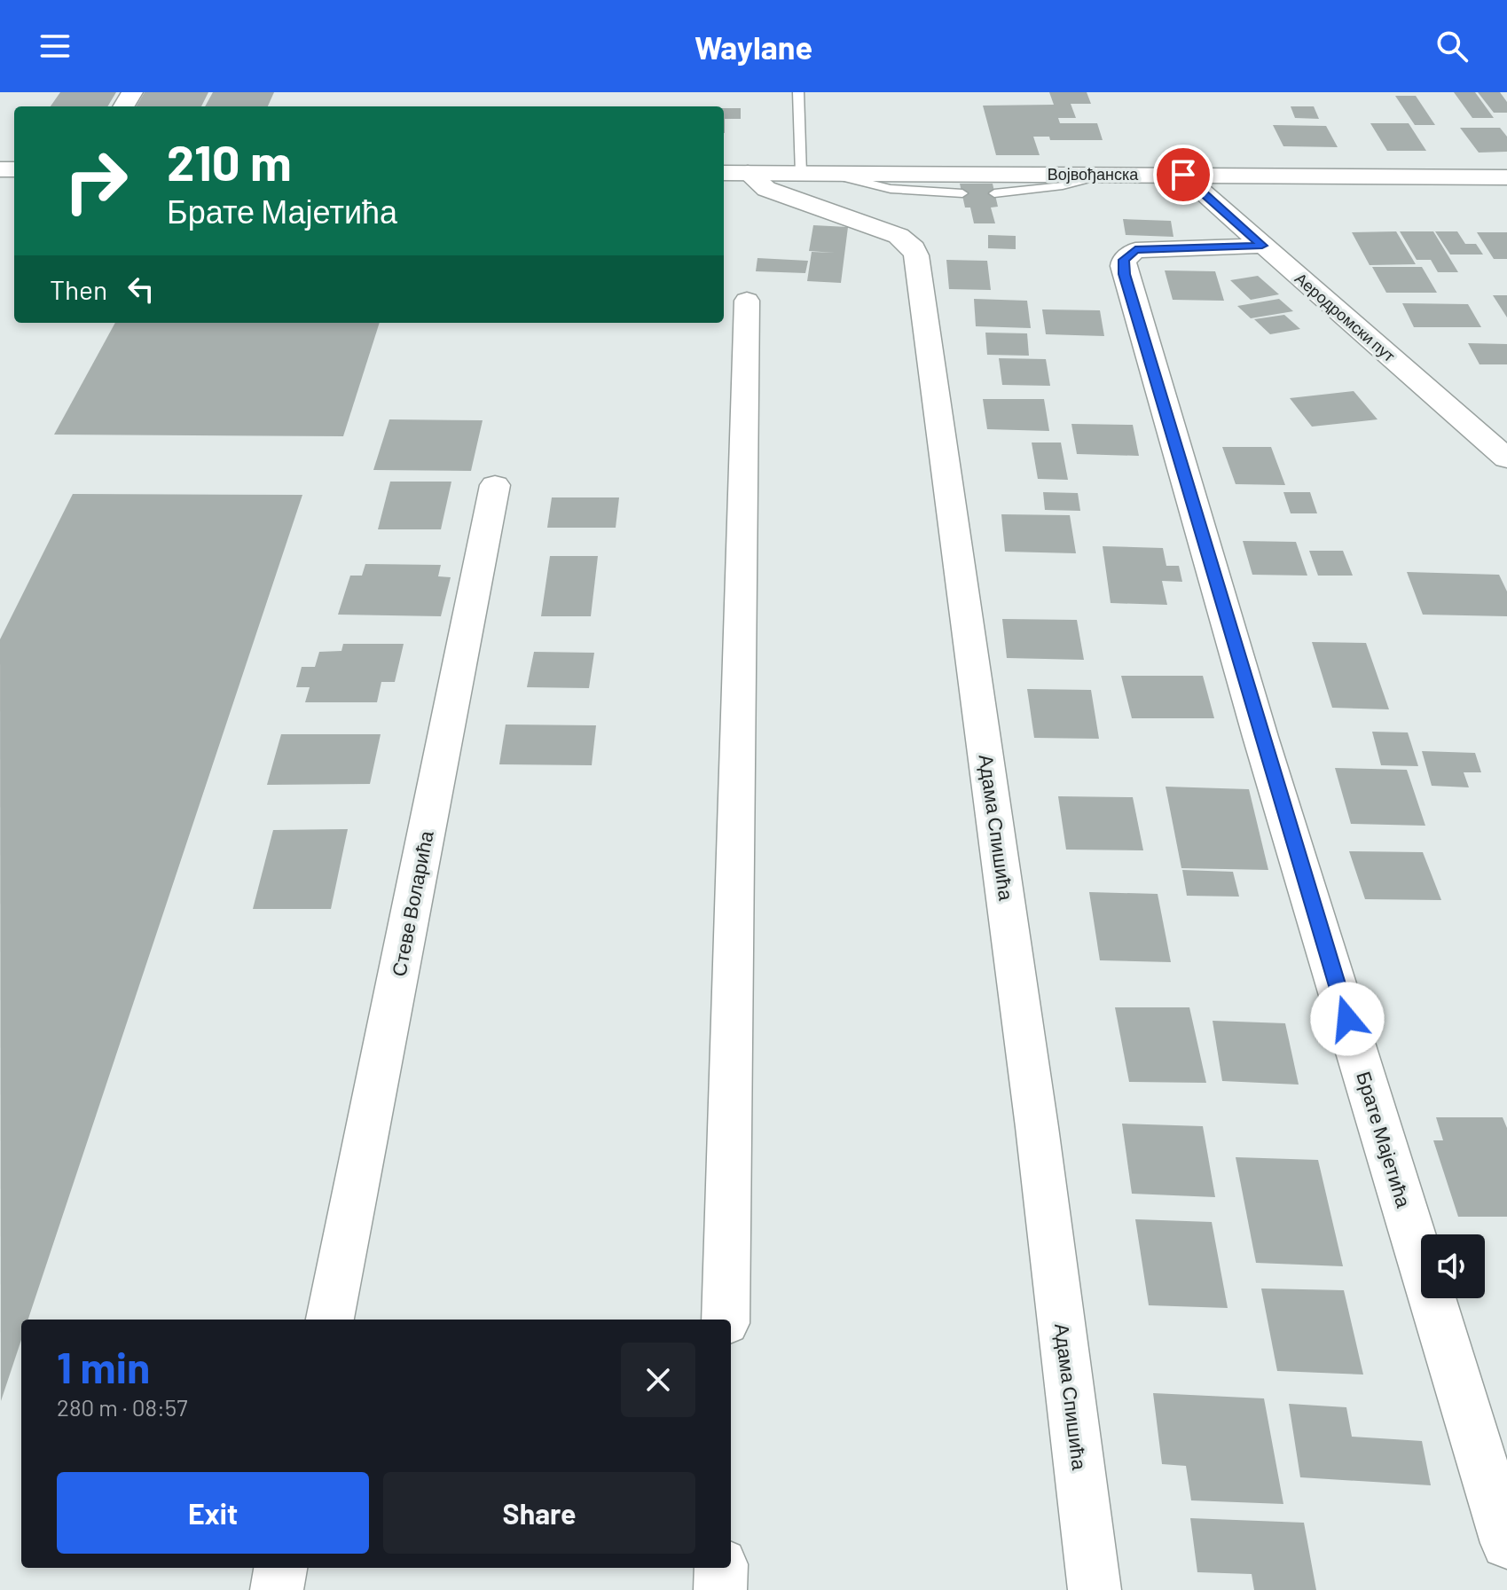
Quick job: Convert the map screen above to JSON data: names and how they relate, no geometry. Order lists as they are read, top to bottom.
{
  "streets": {
    "main road": ["Војвођанска"],
    "street": [
      "Аеродромски пут",
      "Адама Спишића",
      "Стеве Воларића",
      "Брате Мајетића"
    ]
  },
  "crossings": [
    ["Војвођанска", "Аеродромски пут"],
    ["Војвођанска", "Адама Спишића"],
    ["Аеродромски пут", "Брате Мајетића"]
  ],
  "page": {
    "header": "Waylane",
    "turn": ["210 m", "Брате Мајетића"],
    "then": "Then",
    "heading": ["1 min", "280 m · 08:57"],
    "buttons": ["Exit", "Share"]
  }
}
